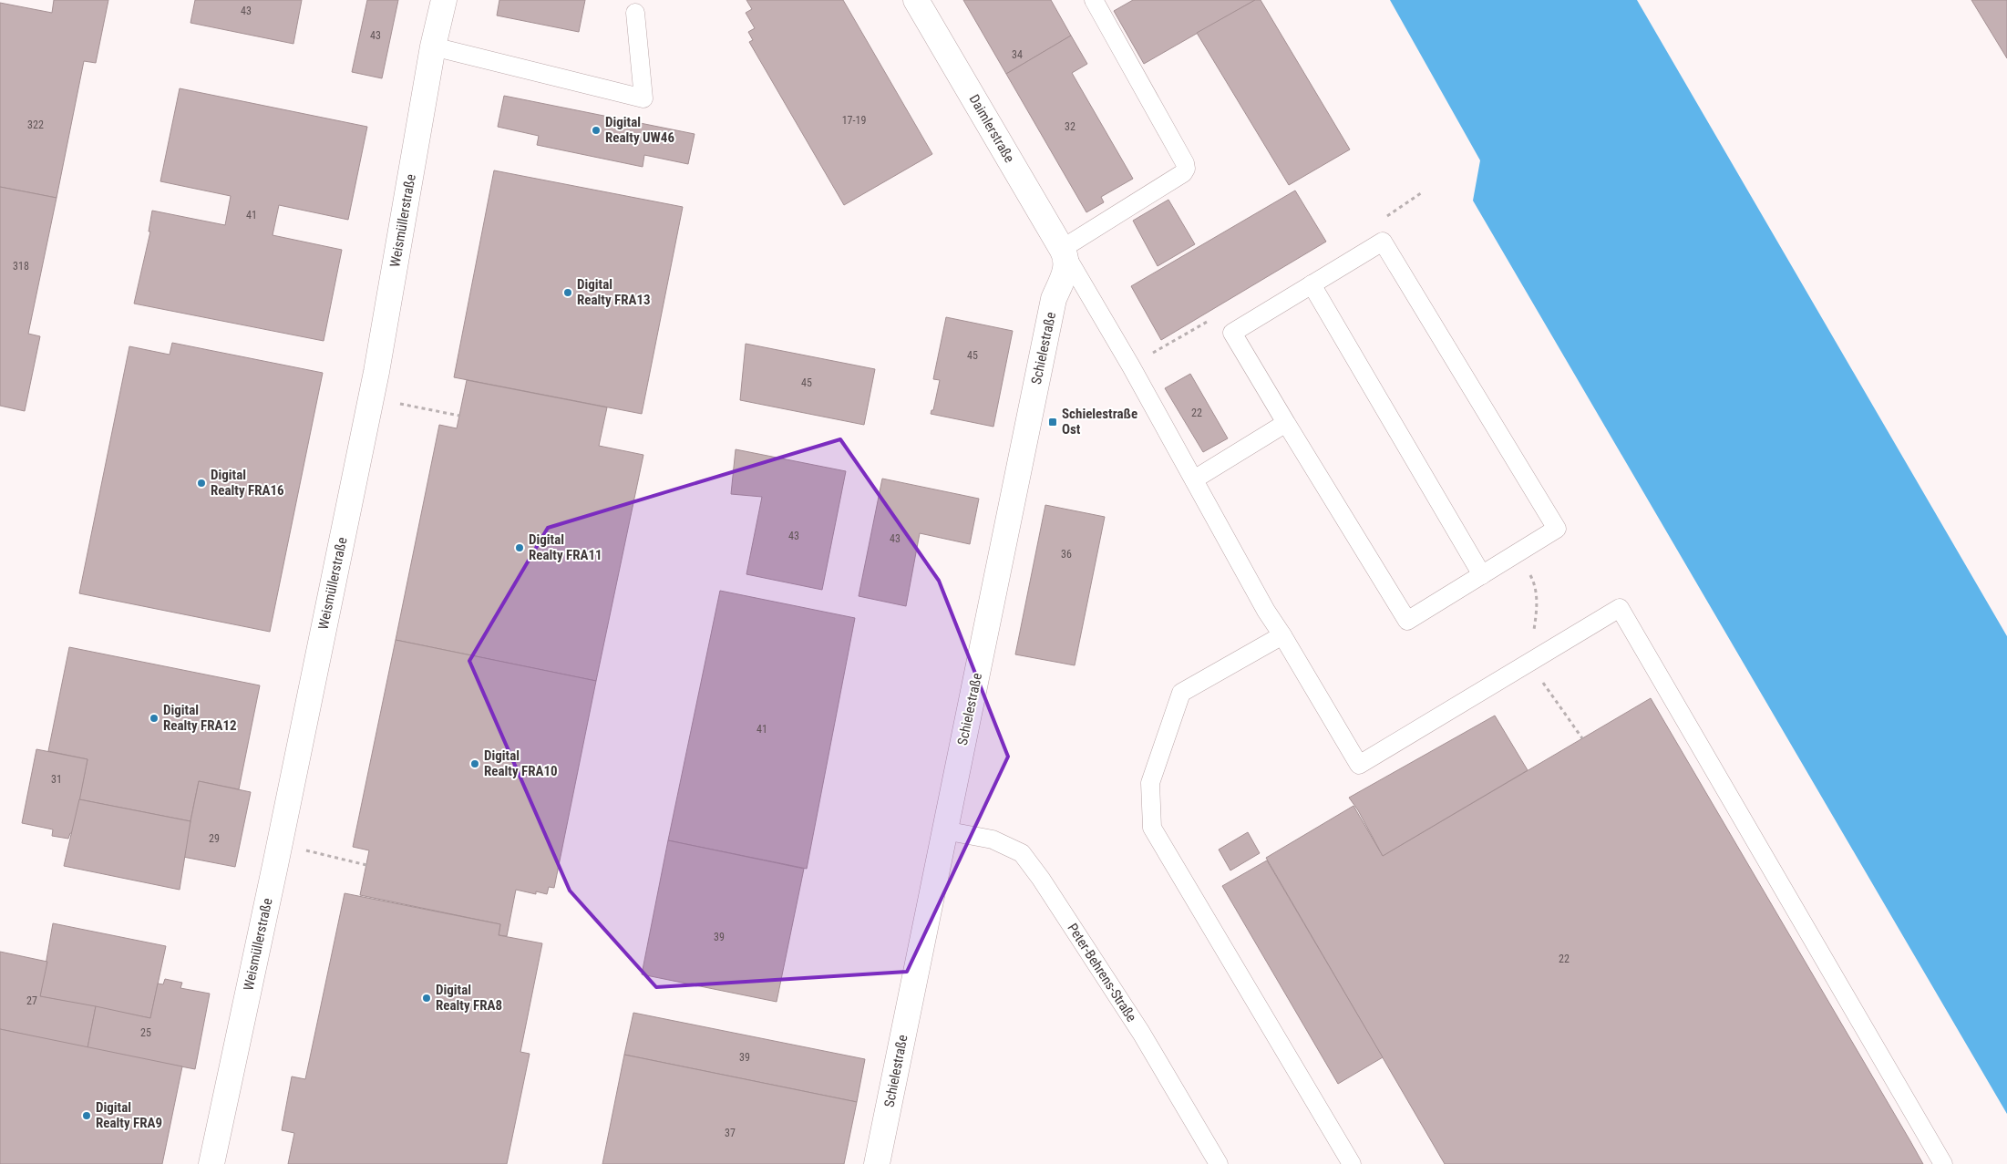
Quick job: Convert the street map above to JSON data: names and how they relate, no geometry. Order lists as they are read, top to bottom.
{
  "streets": {
    "street": ["Daimlerstraße", "Weismüllerstraße", "Schielestraße"],
    "lane": ["Peter-Behrens-Straße"]
  },
  "crossings": [
    ["Daimlerstraße", "Schielestraße"],
    ["Schielestraße", "Peter-Behrens-Straße"]
  ],
  "places": {
    "other": [
      "Digital Realty UW46",
      "Digital Realty FRA13",
      "Digital Realty FRA16",
      "Digital Realty FRA11",
      "Digital Realty FRA12",
      "Digital Realty FRA10",
      "Digital Realty FRA8",
      "Digital Realty FRA9"
    ],
    "transit": ["Schielestraße Ost"]
  },
  "house_numbers": [
    "43",
    "43",
    "34",
    "17-19",
    "322",
    "32",
    "41",
    "318",
    "45",
    "45",
    "22",
    "43",
    "43",
    "36",
    "41",
    "31",
    "29",
    "39",
    "22",
    "27",
    "25",
    "39",
    "37"
  ]
}
